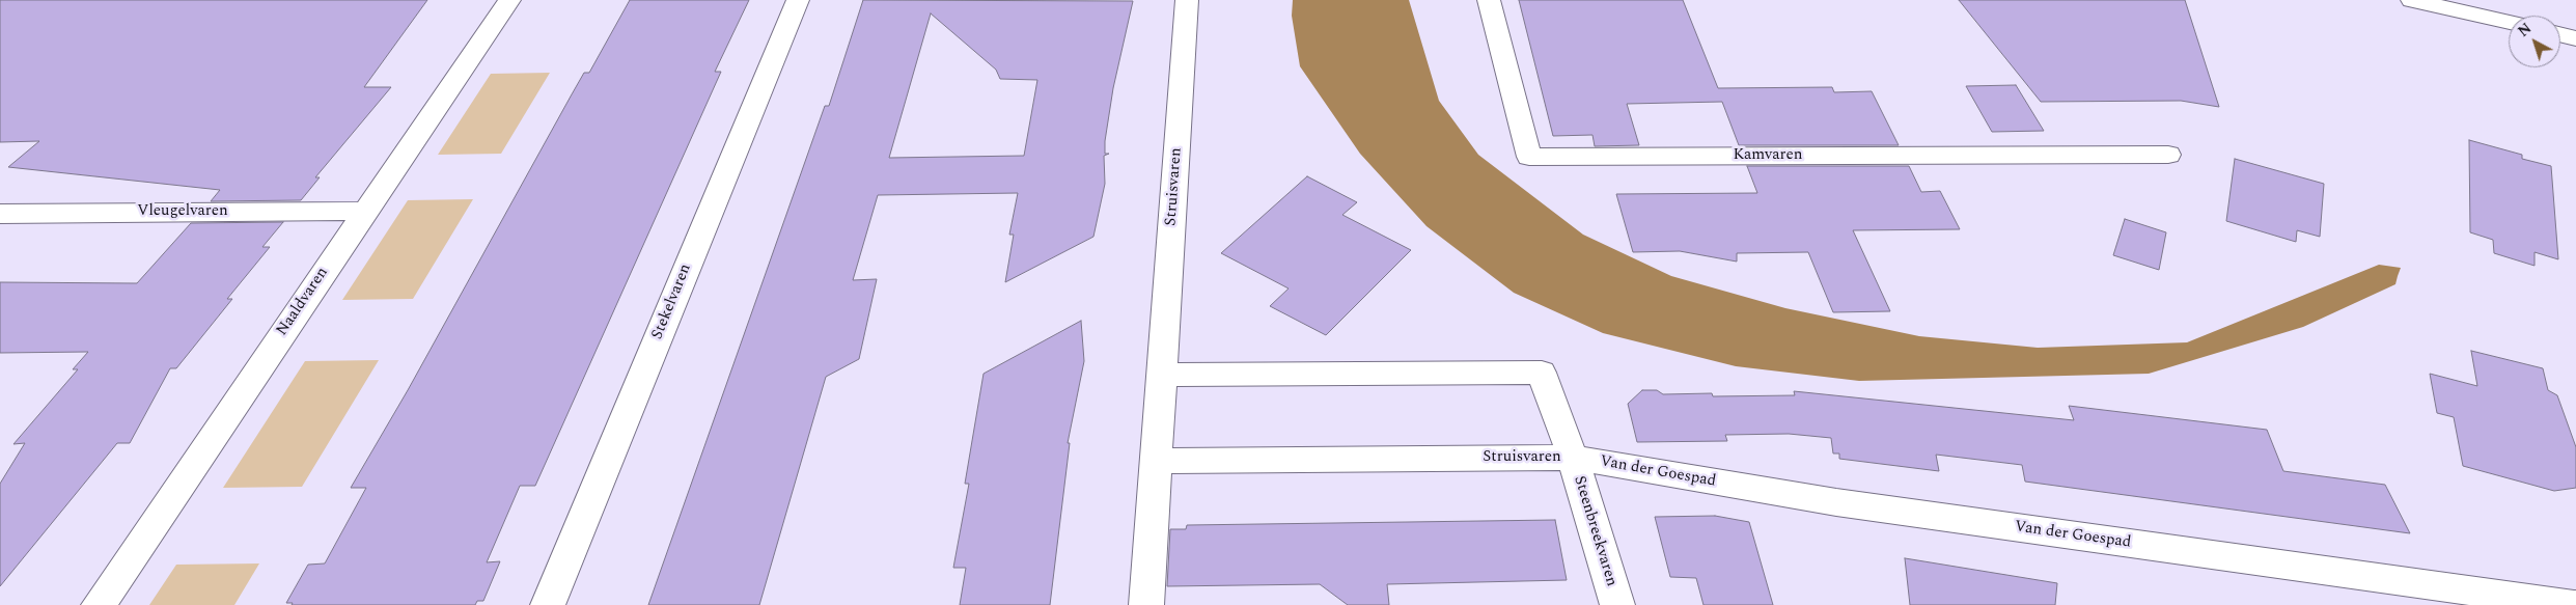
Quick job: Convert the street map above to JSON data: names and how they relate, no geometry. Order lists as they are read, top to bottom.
{
  "streets": {
    "street": [
      "Kamvaren",
      "Struisvaren",
      "Vleugelvaren",
      "Naaldvaren",
      "Stekelvaren",
      "Van der Goespad",
      "Steenbreekvaren"
    ]
  },
  "crossings": [
    ["Struisvaren", "Van der Goespad"],
    ["Struisvaren", "Steenbreekvaren"],
    ["Vleugelvaren", "Naaldvaren"],
    ["Van der Goespad", "Steenbreekvaren"]
  ],
  "north": "top left"
}
